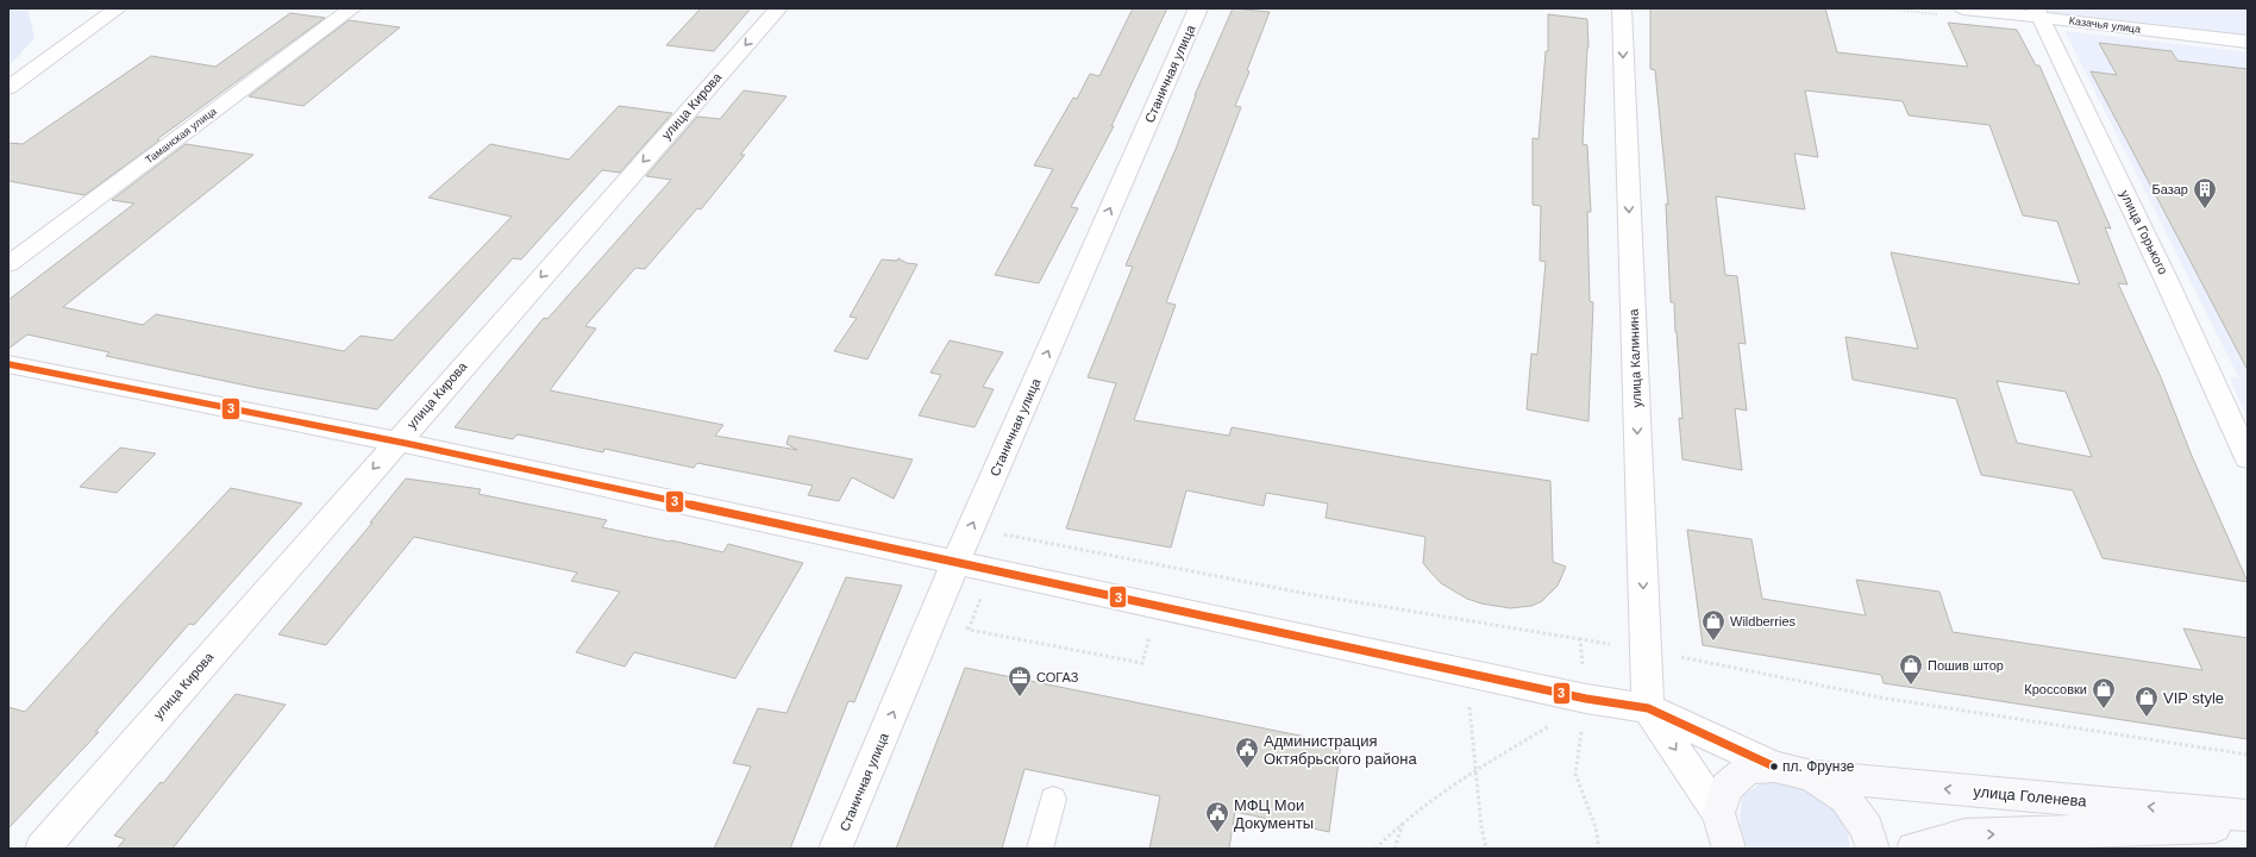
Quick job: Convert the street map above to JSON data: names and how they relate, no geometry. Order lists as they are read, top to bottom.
{
  "streets": {
    "main road": ["улица Голенева"],
    "street": [
      "Казачья улица",
      "Станичная улица",
      "улица Кирова",
      "Таманская улица",
      "улица Горького",
      "улица Калинина"
    ]
  },
  "crossings": [
    ["Казачья улица", "улица Горького"]
  ],
  "one_way": ["Станичная улица", "улица Кирова", "улица Калинина"],
  "places": {
    "building": ["Базар"],
    "shop": [
      "Wildberries",
      "Пошив штор",
      "Кроссовки",
      "VIP style"
    ],
    "office": ["СОГАЗ"],
    "other": ["пл. Фрунзе"],
    "public building": ["Администрация Октябрьского района", "МФЦ Мои Документы"]
  },
  "lines": ["transit line 3"]
}
